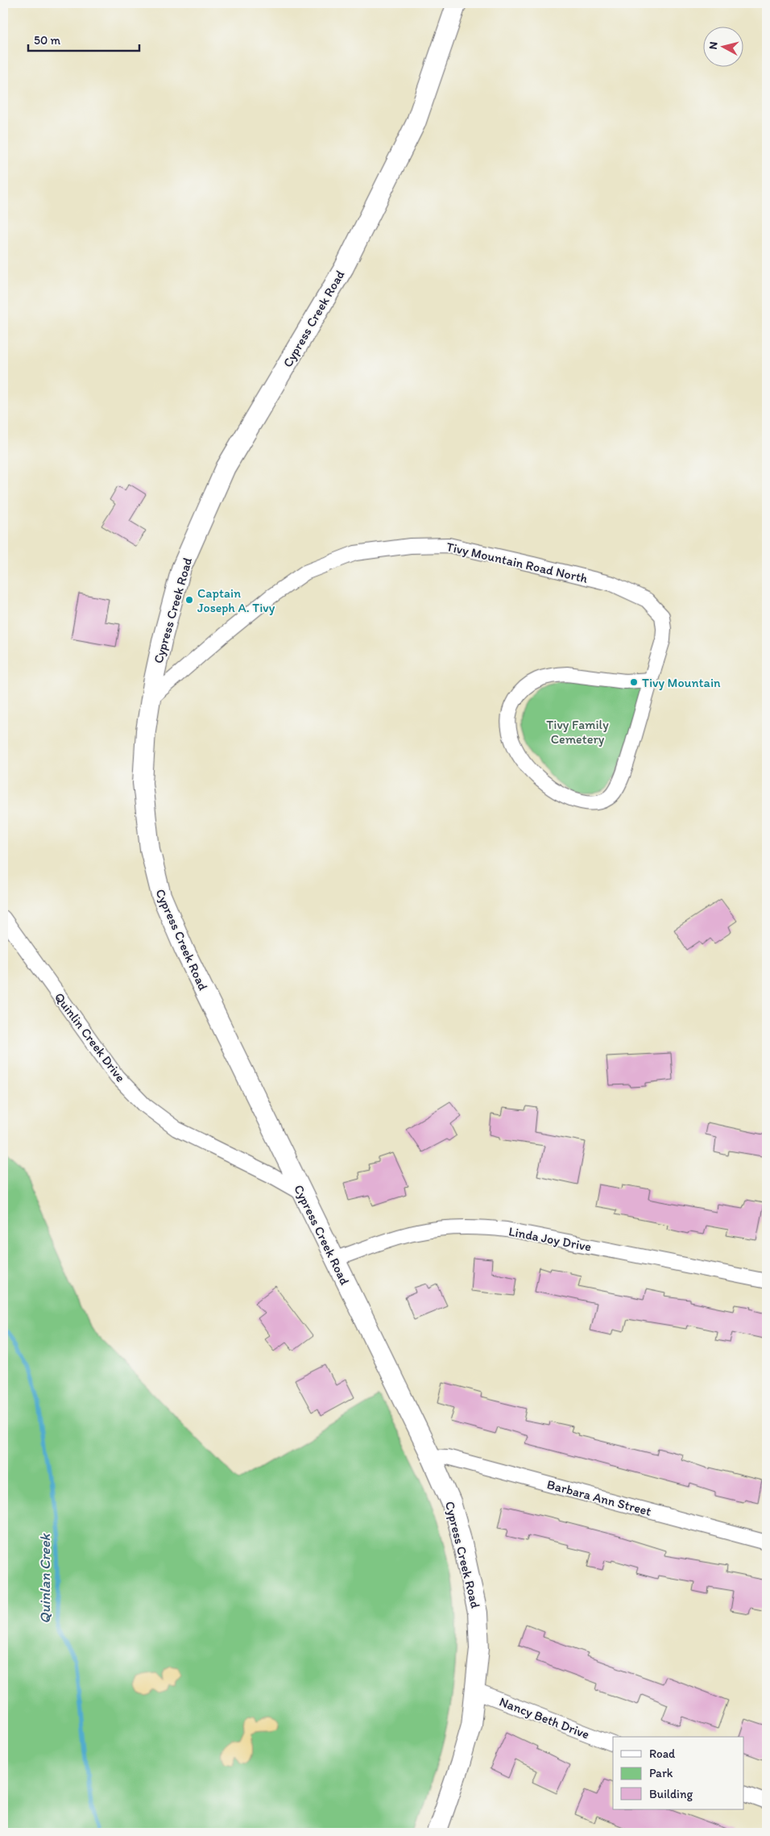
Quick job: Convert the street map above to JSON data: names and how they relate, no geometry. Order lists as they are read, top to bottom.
{
  "streets": {
    "main road": ["Cypress Creek Road"],
    "street": [
      "Tivy Mountain Road North",
      "Quinlin Creek Drive",
      "Linda Joy Drive",
      "Barbara Ann Street",
      "Nancy Beth Drive"
    ]
  },
  "crossings": [
    ["Cypress Creek Road", "Tivy Mountain Road North"],
    ["Cypress Creek Road", "Quinlin Creek Drive"],
    ["Cypress Creek Road", "Linda Joy Drive"],
    ["Cypress Creek Road", "Barbara Ann Street"],
    ["Cypress Creek Road", "Nancy Beth Drive"]
  ],
  "water": ["Quinlan Creek"],
  "parks": ["Tivy Family Cemetery"],
  "places": ["Captain Joseph A. Tivy", "Tivy Mountain"],
  "legend": ["Road", "Park", "Building"],
  "scale_bar": "50 m",
  "north": "left"
}
